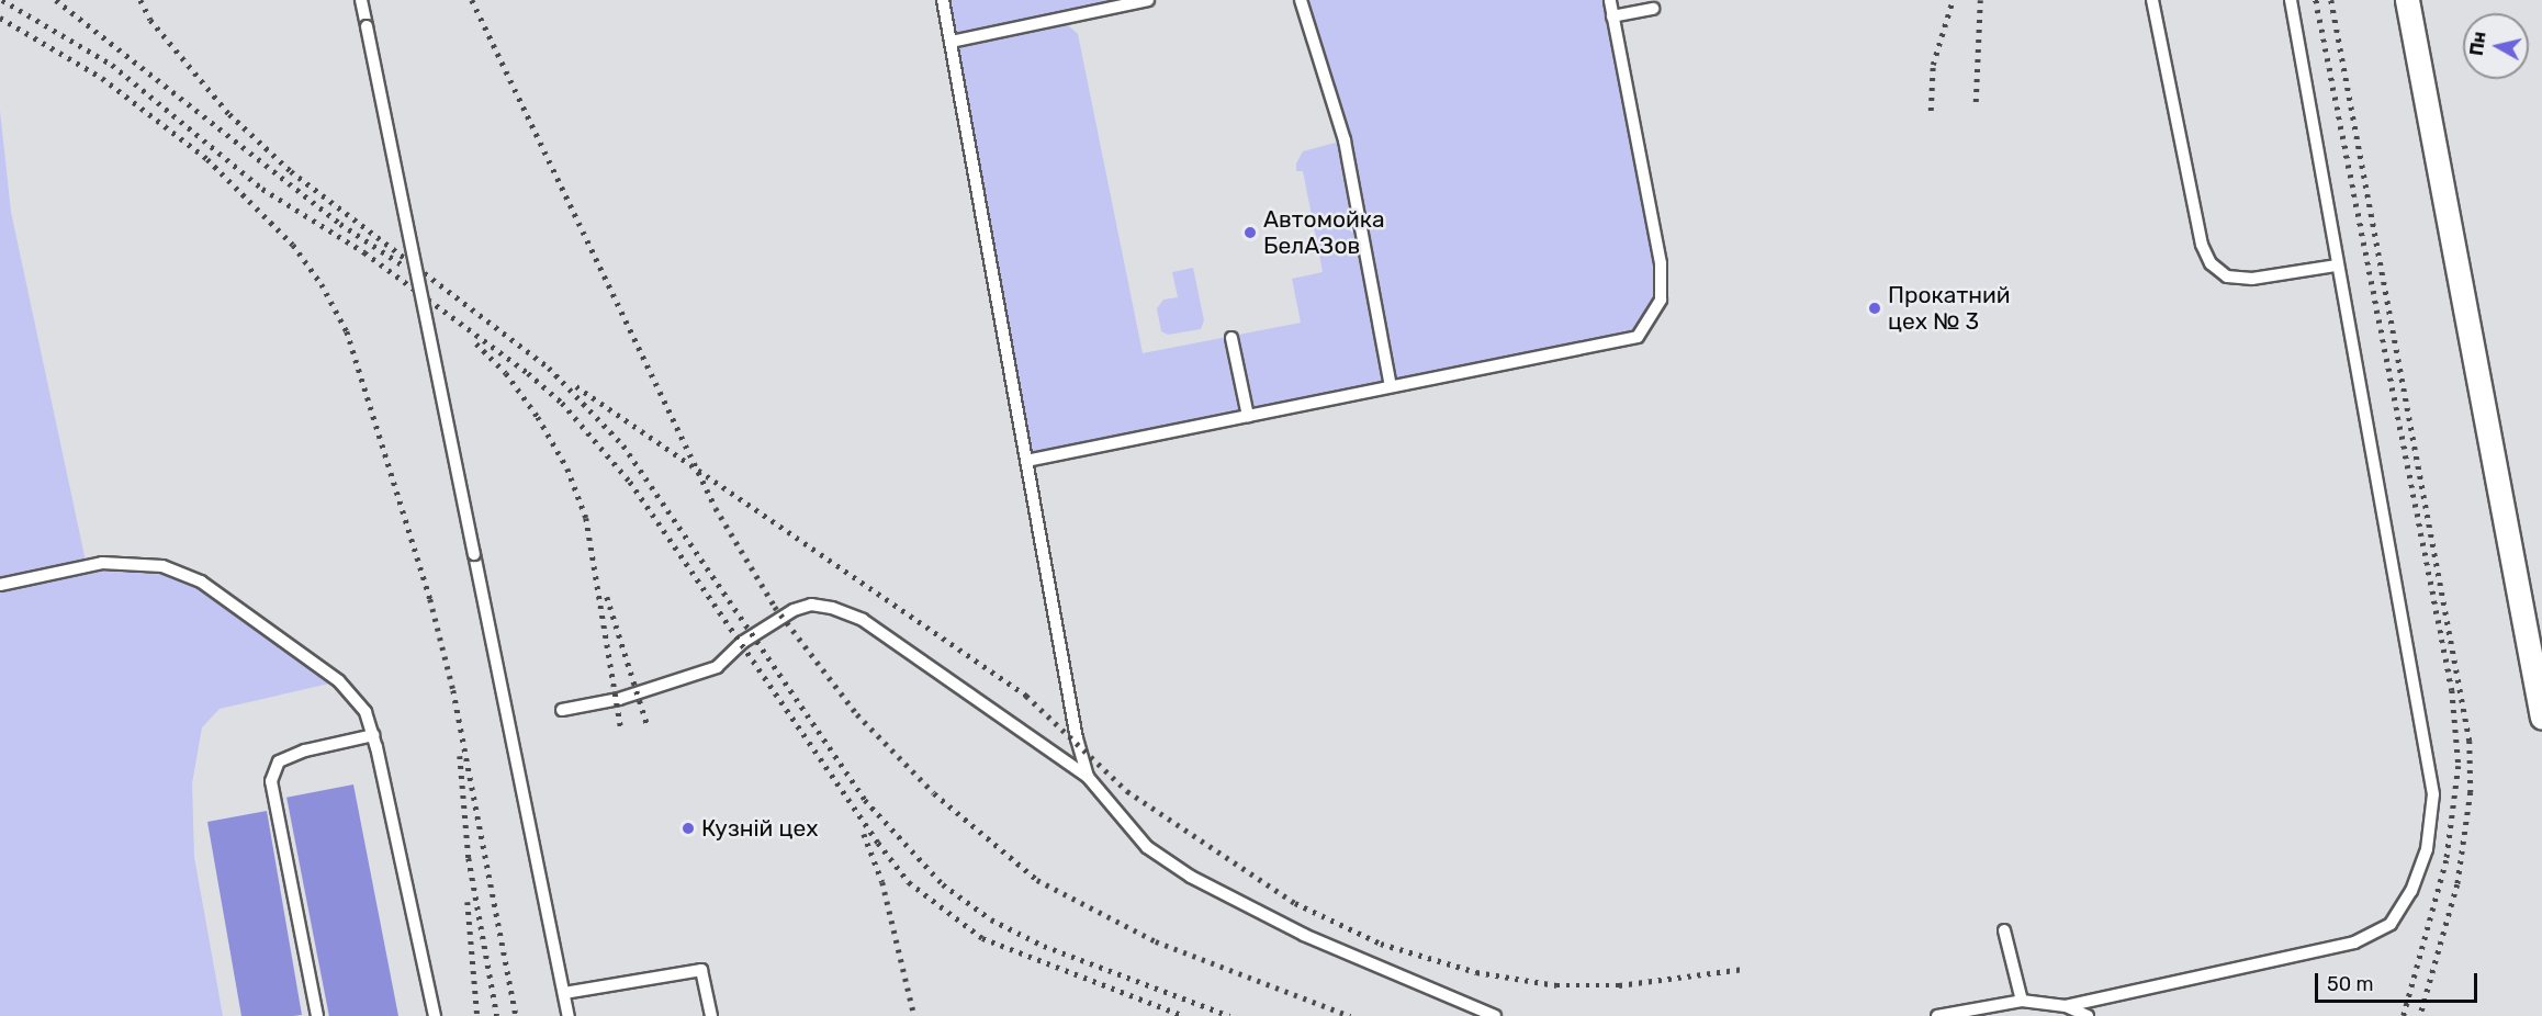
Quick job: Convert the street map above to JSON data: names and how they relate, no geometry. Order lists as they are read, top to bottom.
{
  "places": ["Автомойка БелАЗов", "Прокатний цех № 3", "Кузній цех"],
  "scale_bar": "50 m",
  "north": "left"
}
